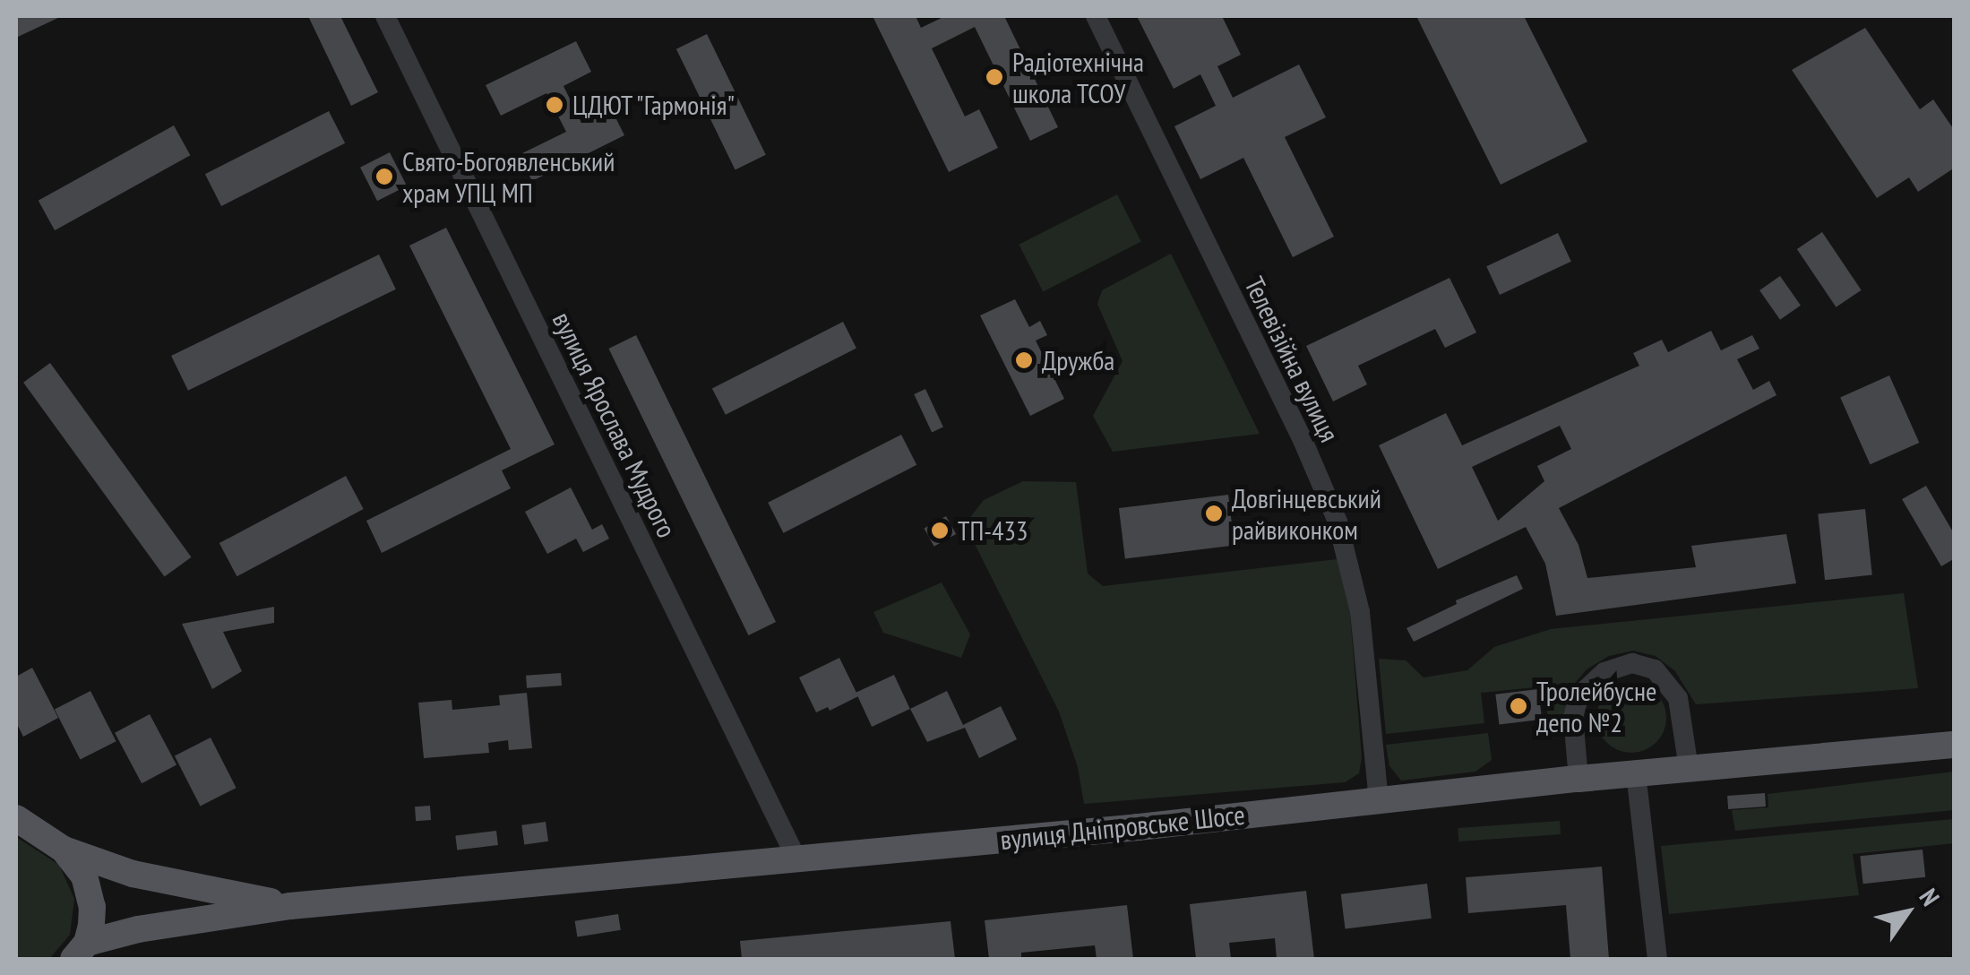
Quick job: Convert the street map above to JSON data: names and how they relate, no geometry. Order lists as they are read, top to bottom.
{
  "streets": {
    "main road": ["вулиця Дніпровське Шосе"],
    "street": ["Телевізійна вулиця", "вулиця Ярослава Мудрого"]
  },
  "crossings": [
    ["Телевізійна вулиця", "вулиця Дніпровське Шосе"],
    ["вулиця Ярослава Мудрого", "вулиця Дніпровське Шосе"]
  ],
  "places": [
    "Радіотехнічна школа ТСОУ",
    "ЦДЮТ \"Гармонія\"",
    "Свято-Богоявленський храм УПЦ МП",
    "Дружба",
    "Довгінцевський райвиконком",
    "ТП-433",
    "Тролейбусне депо №2"
  ],
  "north": "top right"
}
